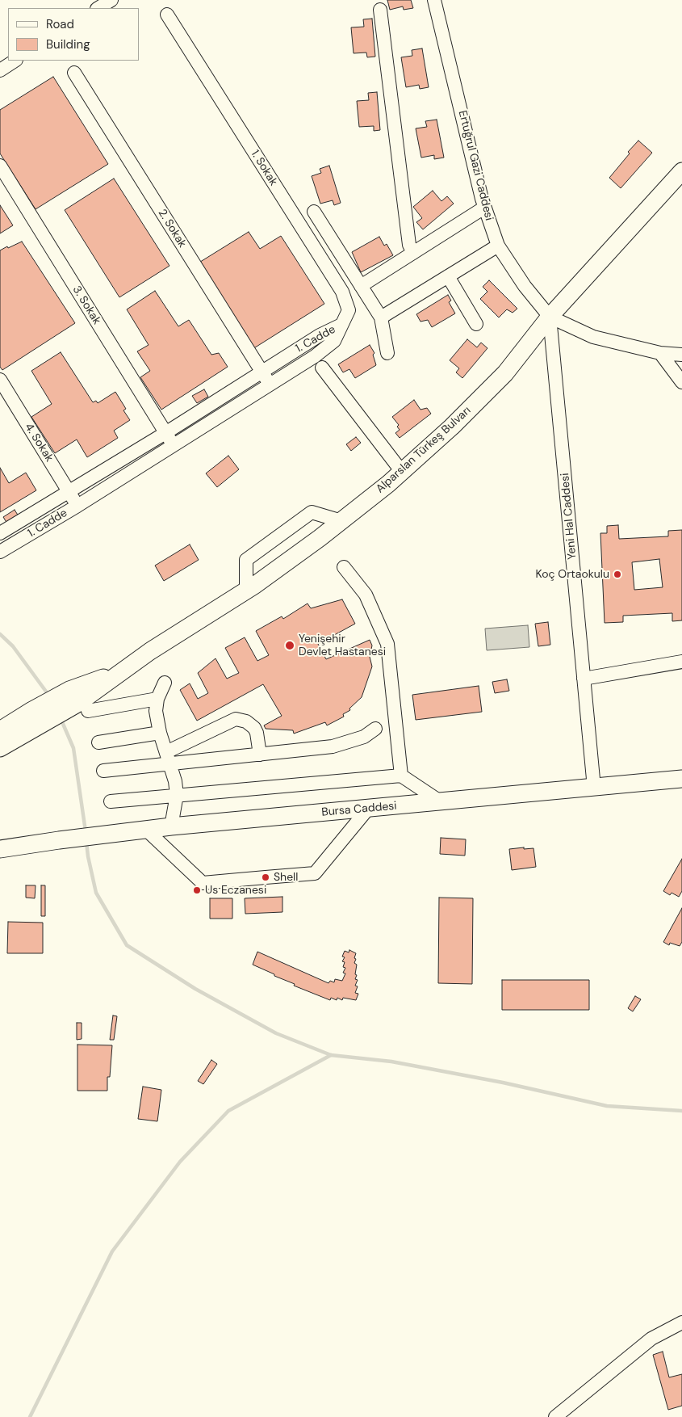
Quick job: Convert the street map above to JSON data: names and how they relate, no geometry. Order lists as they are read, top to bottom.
{
  "streets": {
    "main road": ["Alparslan Türkeş Bulvarı", "Bursa Caddesi"],
    "street": [
      "Ertuğrul Gazi Caddesi",
      "1. Sokak",
      "2. Sokak",
      "3. Sokak",
      "1. Cadde",
      "4. Sokak",
      "Yeni Hal Caddesi"
    ]
  },
  "crossings": [
    ["Ertuğrul Gazi Caddesi", "Alparslan Türkeş Bulvarı"],
    ["Ertuğrul Gazi Caddesi", "Yeni Hal Caddesi"],
    ["1. Sokak", "1. Cadde"],
    ["2. Sokak", "1. Cadde"],
    ["3. Sokak", "1. Cadde"],
    ["1. Cadde", "4. Sokak"],
    ["Alparslan Türkeş Bulvarı", "Yeni Hal Caddesi"],
    ["Yeni Hal Caddesi", "Bursa Caddesi"]
  ],
  "places": [
    "Koç Ortaokulu",
    "Yenişehir Devlet Hastanesi",
    "Shell",
    "Us Eczanesi"
  ],
  "legend": ["Road", "Building"]
}
